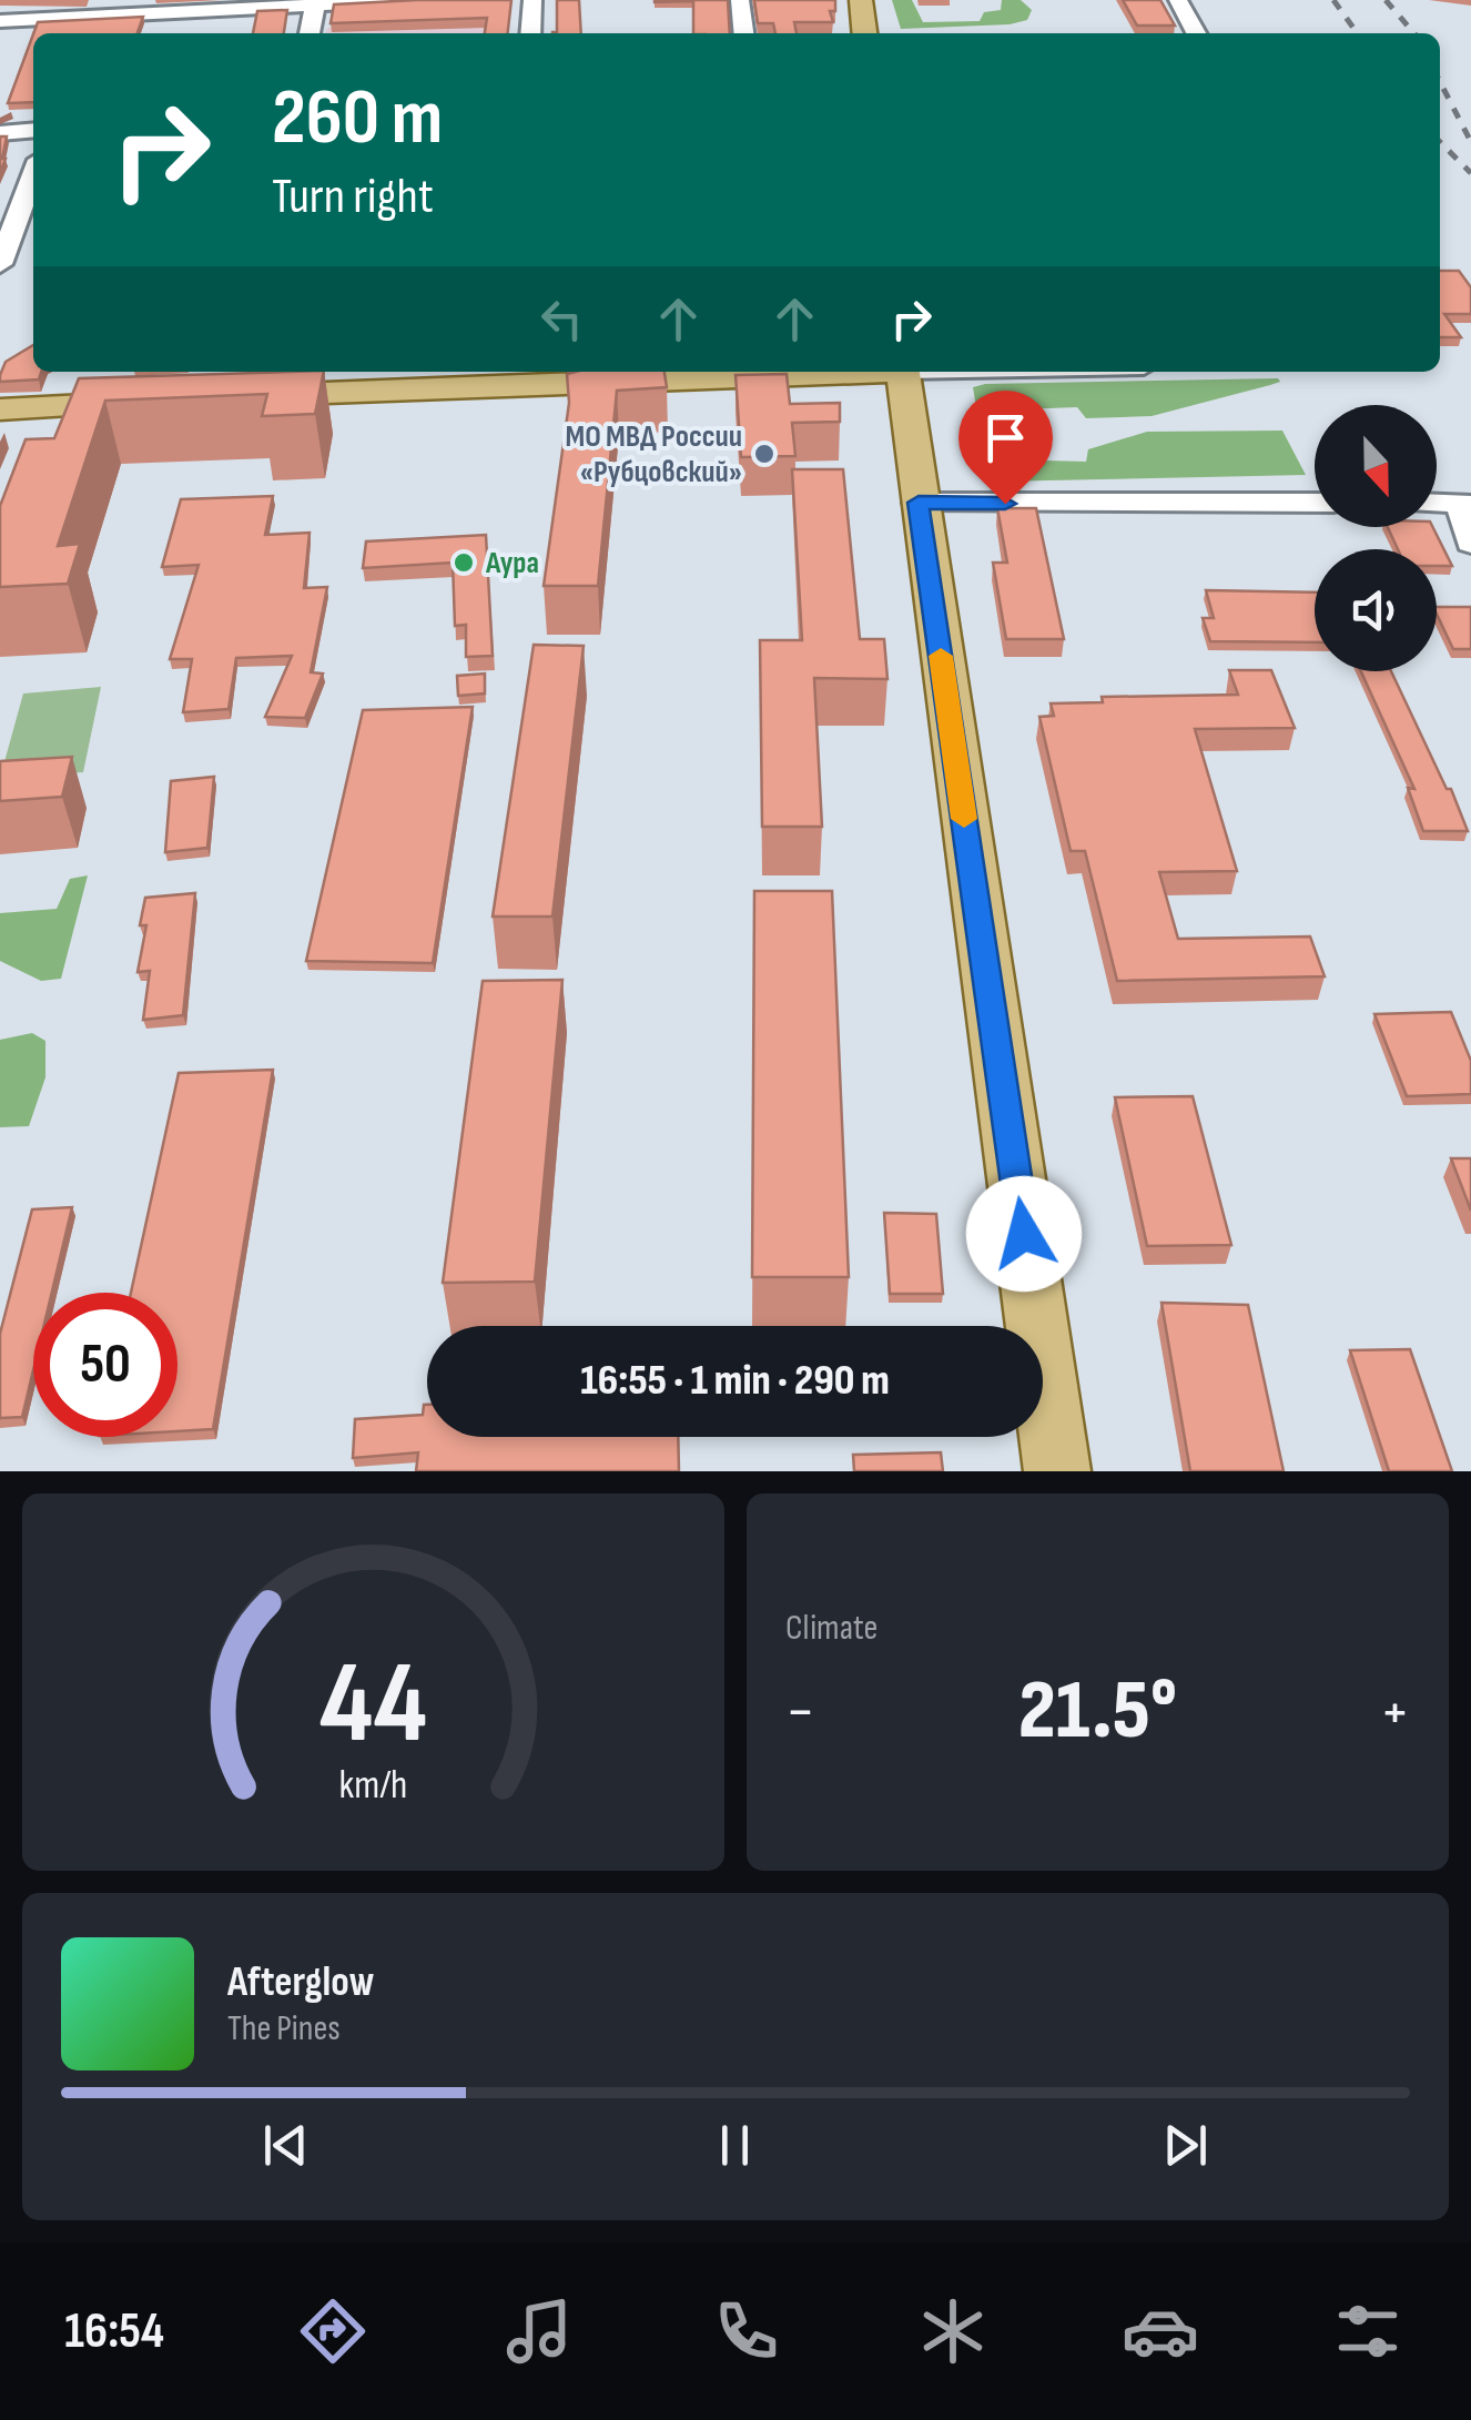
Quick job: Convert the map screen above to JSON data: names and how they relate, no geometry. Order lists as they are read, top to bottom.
{
  "places": ["МО МВД России «Рубцовский»", "Аура"],
  "north": "bottom",
  "page": {
    "turn": ["260 m", "Turn right"],
    "limit": "50",
    "trip": "16:55 · 1 min · 290 m",
    "tile": "Climate",
    "heat": ["−", "21.5°", "+"],
    "song": ["Afterglow", "The Pines"],
    "tabs": "16:54",
    "gauge": ["44", "km/h"]
  }
}
